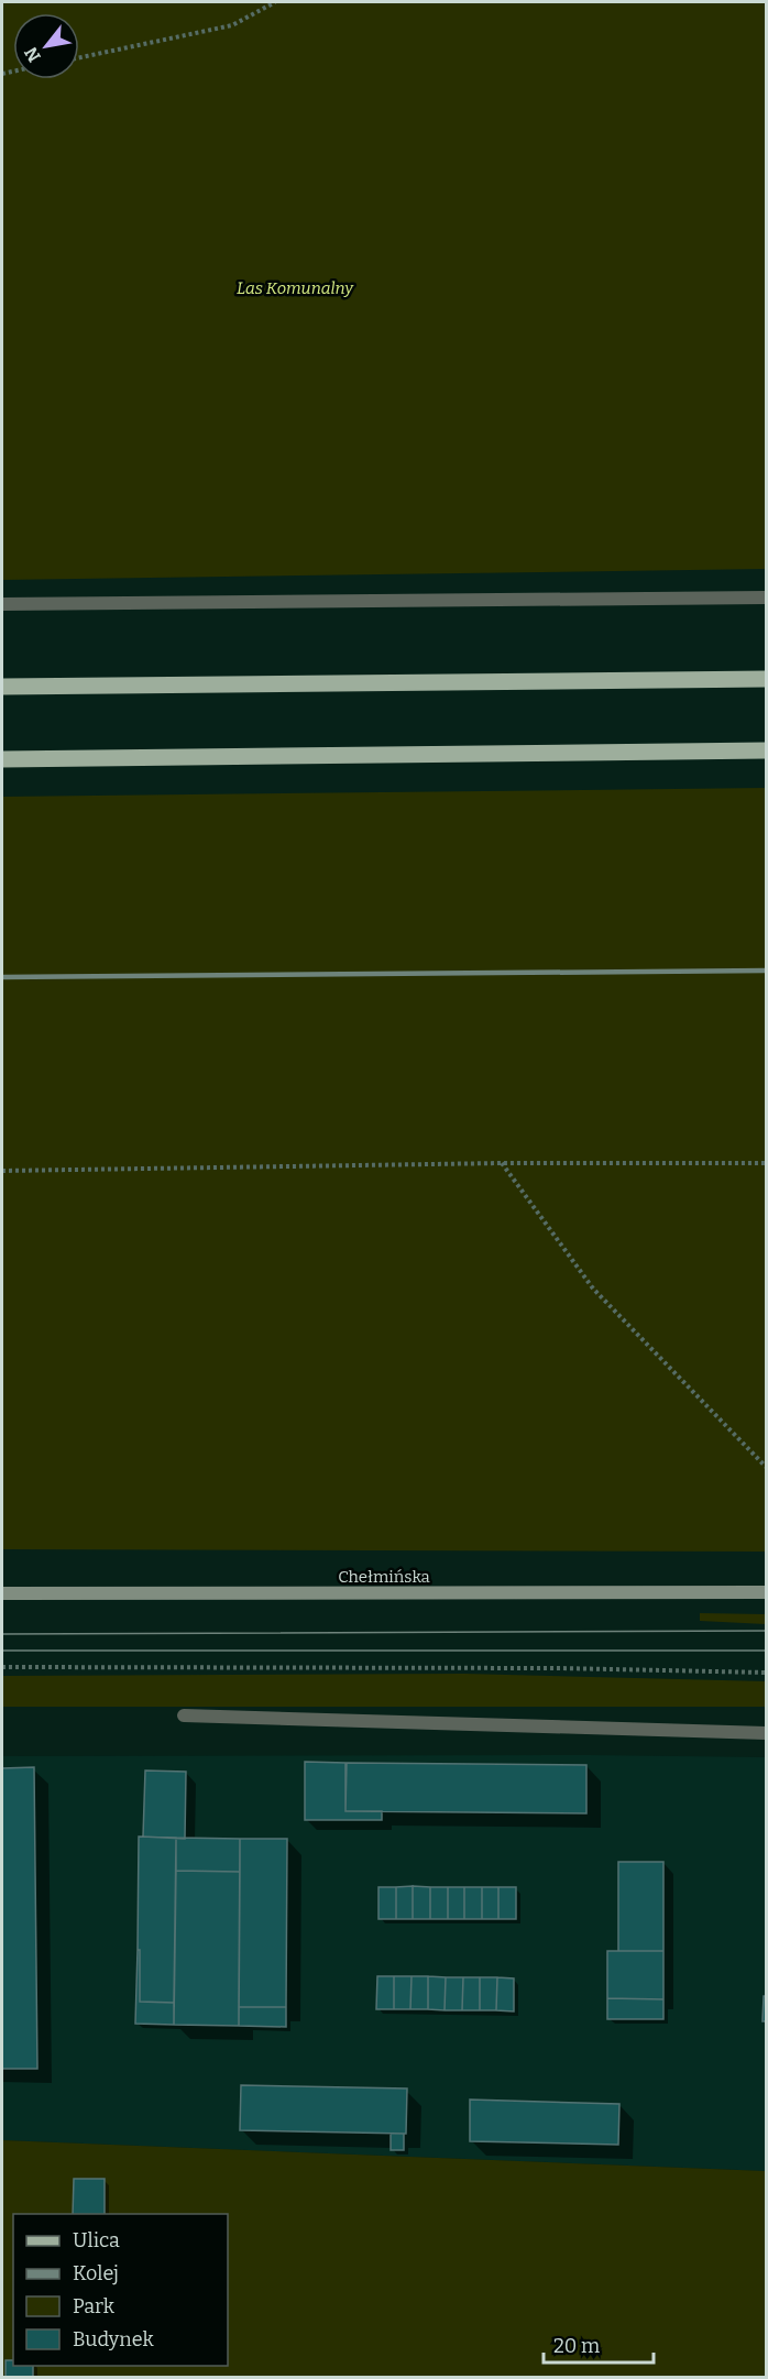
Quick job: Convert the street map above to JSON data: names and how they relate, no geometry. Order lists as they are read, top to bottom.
{
  "streets": {
    "main road": ["Chełmińska"]
  },
  "parks": ["Las Komunalny"],
  "legend": [
    "Ulica",
    "Kolej",
    "Park",
    "Budynek"
  ],
  "scale_bar": "20 m",
  "north": "bottom left"
}
